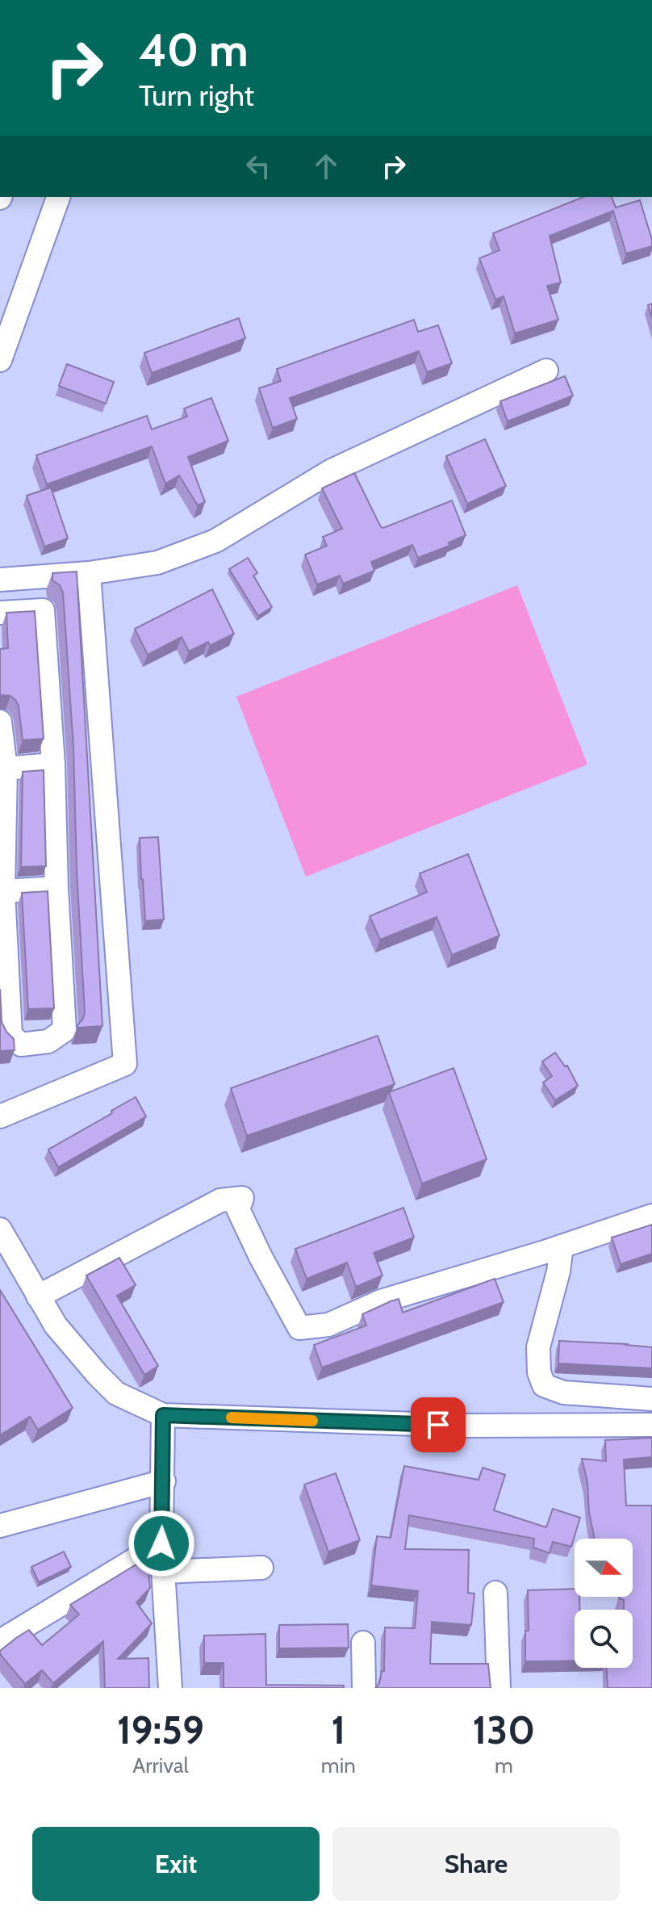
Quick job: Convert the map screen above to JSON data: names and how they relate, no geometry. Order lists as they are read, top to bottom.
{
  "north": "right",
  "page": {
    "turn": ["40 m", "Turn right"],
    "eta": [
      "19:59",
      "Arrival",
      "1",
      "min",
      "130",
      "m"
    ],
    "buttons": ["Exit", "Share"]
  }
}
